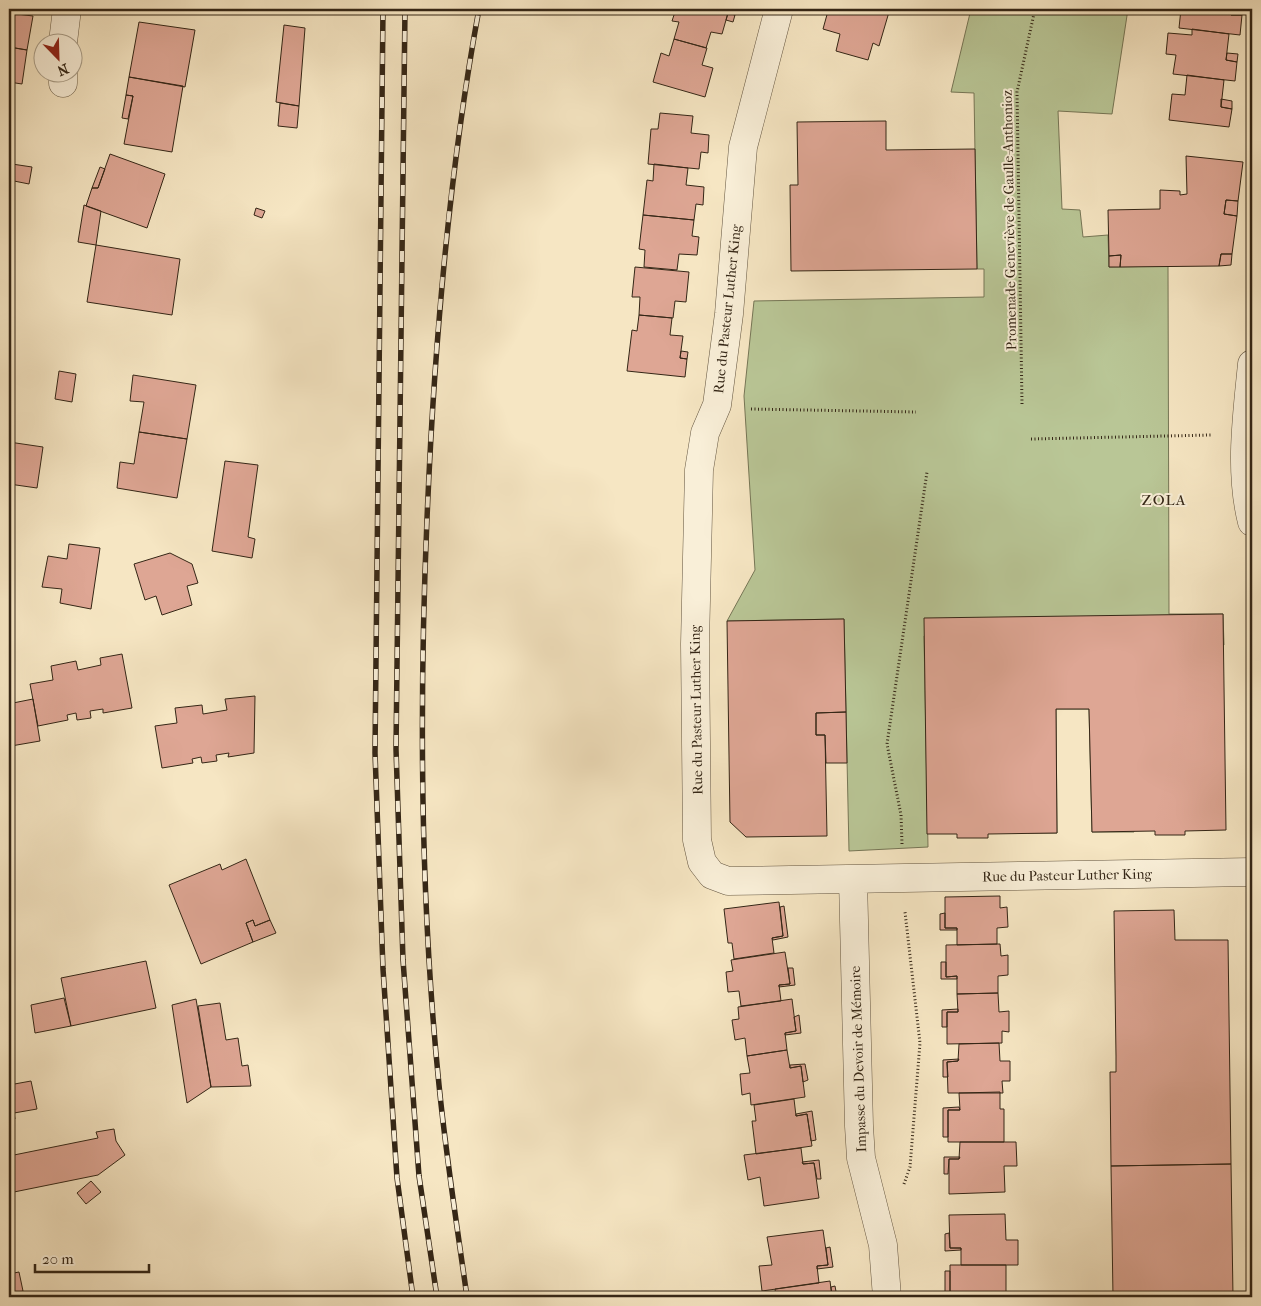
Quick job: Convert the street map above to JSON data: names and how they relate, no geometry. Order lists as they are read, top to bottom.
{
  "streets": {
    "street": ["Rue du Pasteur Luther King", "Impasse du Devoir de Mémoire"],
    "path": ["Promenade Geneviève de Gaulle-Anthonioz"]
  },
  "crossings": [
    ["Rue du Pasteur Luther King", "Impasse du Devoir de Mémoire"]
  ],
  "districts": ["ZOLA"],
  "scale_bar": "20 m",
  "north": "bottom right"
}
